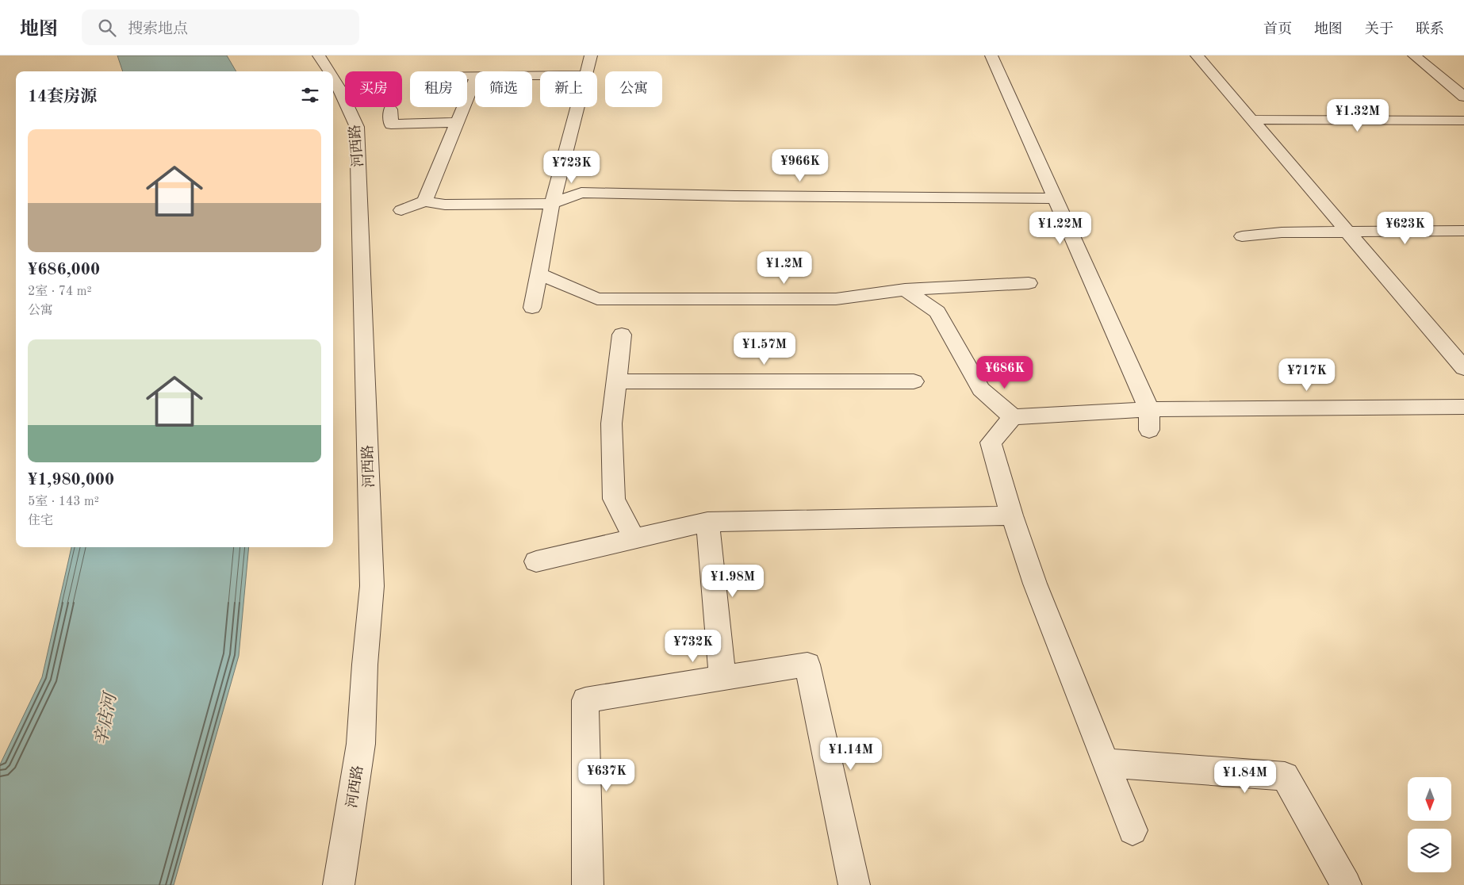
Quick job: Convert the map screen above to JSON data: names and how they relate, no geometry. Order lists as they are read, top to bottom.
{
  "streets": {
    "street": ["河西路"]
  },
  "water": ["辛店河"],
  "north": "bottom",
  "page": {
    "header": "地图",
    "search": "搜索地点",
    "nav": [
      "首页",
      "地图",
      "关于",
      "联系"
    ],
    "chip": [
      "买房",
      "租房",
      "筛选",
      "新上",
      "公寓"
    ],
    "heading": "14套房源",
    "price": [
      "¥1.32M",
      "¥966K",
      "¥723K",
      "¥1.22M",
      "¥623K",
      "¥1.2M",
      "¥1.57M",
      "¥686K",
      "¥717K",
      "¥1.98M",
      "¥732K",
      "¥1.14M",
      "¥637K",
      "¥1.84M"
    ],
    "list": [
      {
        "name": "¥686,000",
        "note": "2室 · 74 m² · 公寓"
      },
      {
        "name": "¥1,980,000",
        "note": "5室 · 143 m² · 住宅"
      }
    ]
  }
}
